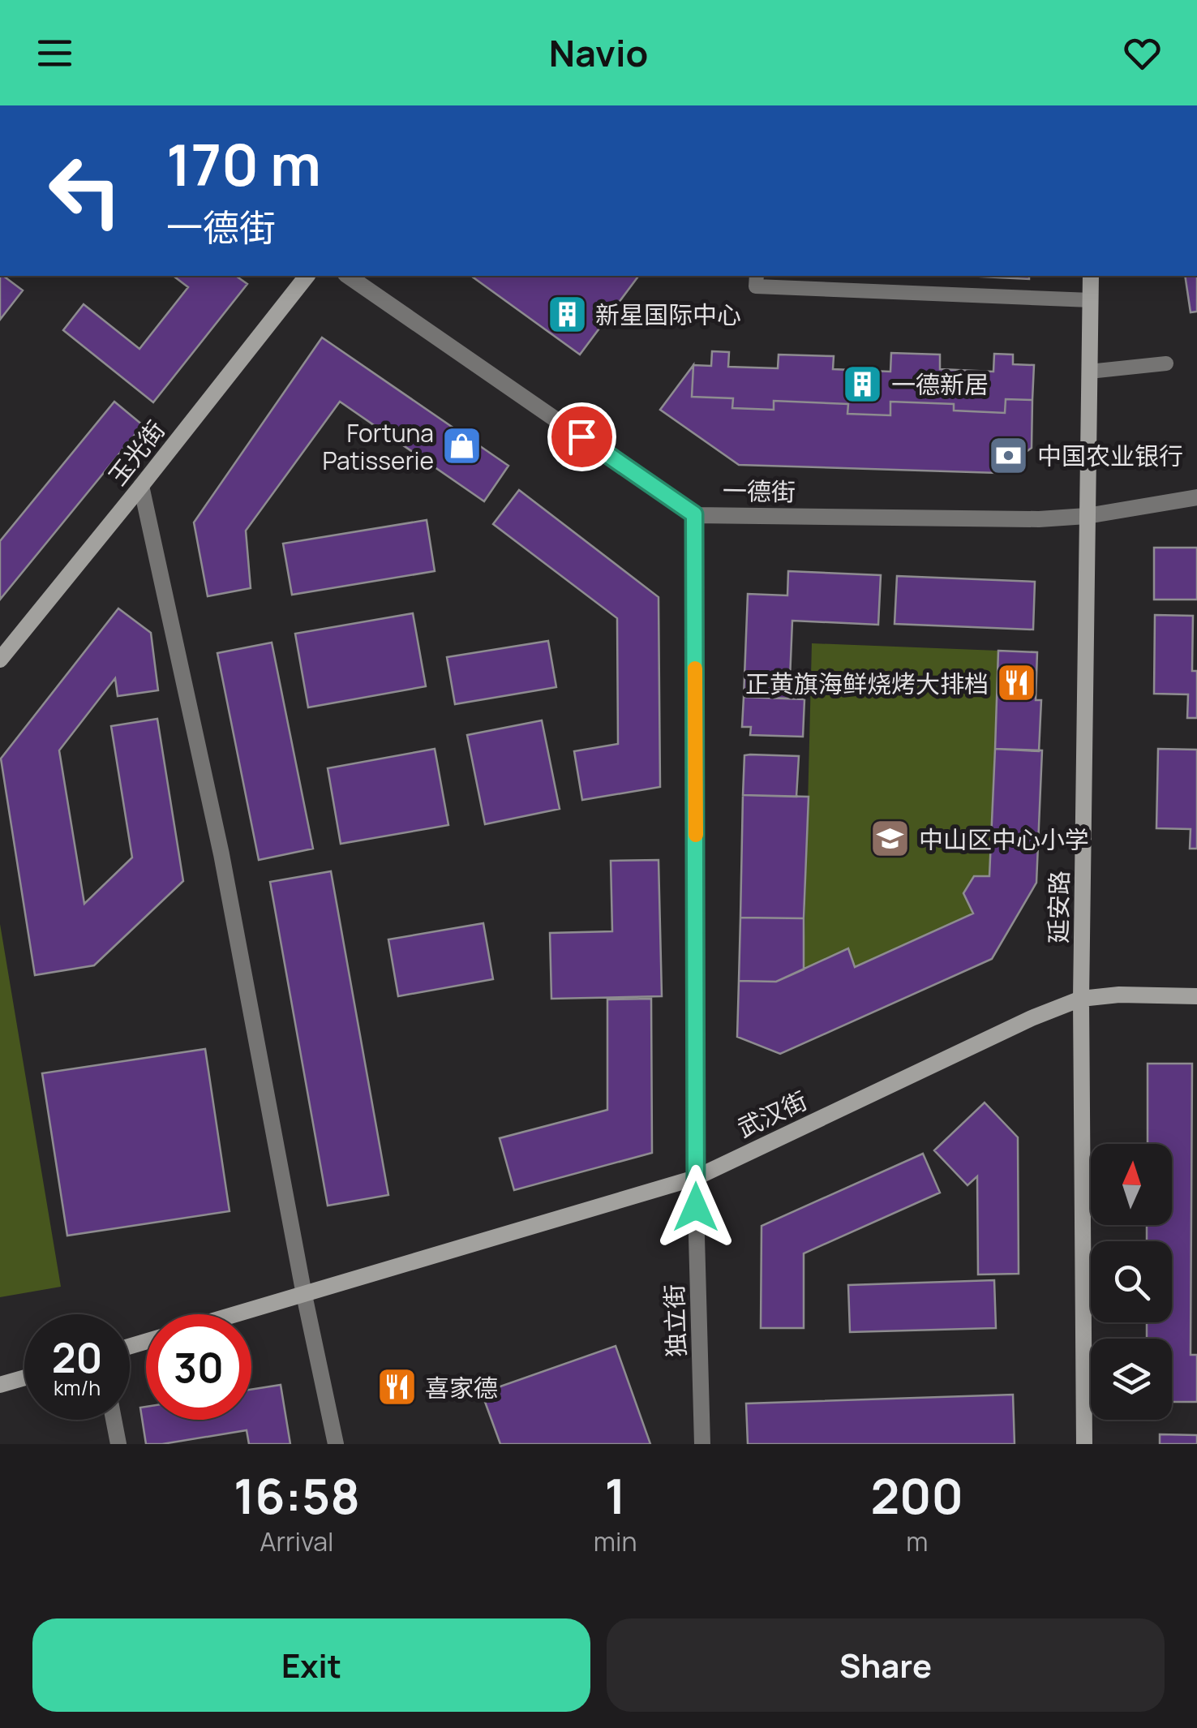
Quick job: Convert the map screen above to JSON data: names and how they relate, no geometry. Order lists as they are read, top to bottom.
{
  "streets": {
    "main road": ["玉光街", "延安路", "武汉街"],
    "street": ["一德街", "独立街"]
  },
  "crossings": [
    ["一德街", "延安路"],
    ["一德街", "独立街"],
    ["延安路", "武汉街"],
    ["武汉街", "独立街"]
  ],
  "places": {
    "building": ["新星国际中心", "一德新居"],
    "shop": ["Fortuna Patisserie"],
    "bank": ["中国农业银行"],
    "restaurant": ["正黄旗海鲜烧烤大排档", "喜家德"],
    "school or university": ["中山区中心小学"]
  },
  "north": "top",
  "page": {
    "header": "Navio",
    "turn": ["170 m", "一德街"],
    "speed": "20 km/h",
    "limit": "30",
    "eta": [
      "16:58",
      "Arrival",
      "1",
      "min",
      "200",
      "m"
    ],
    "buttons": ["Exit", "Share"]
  }
}
